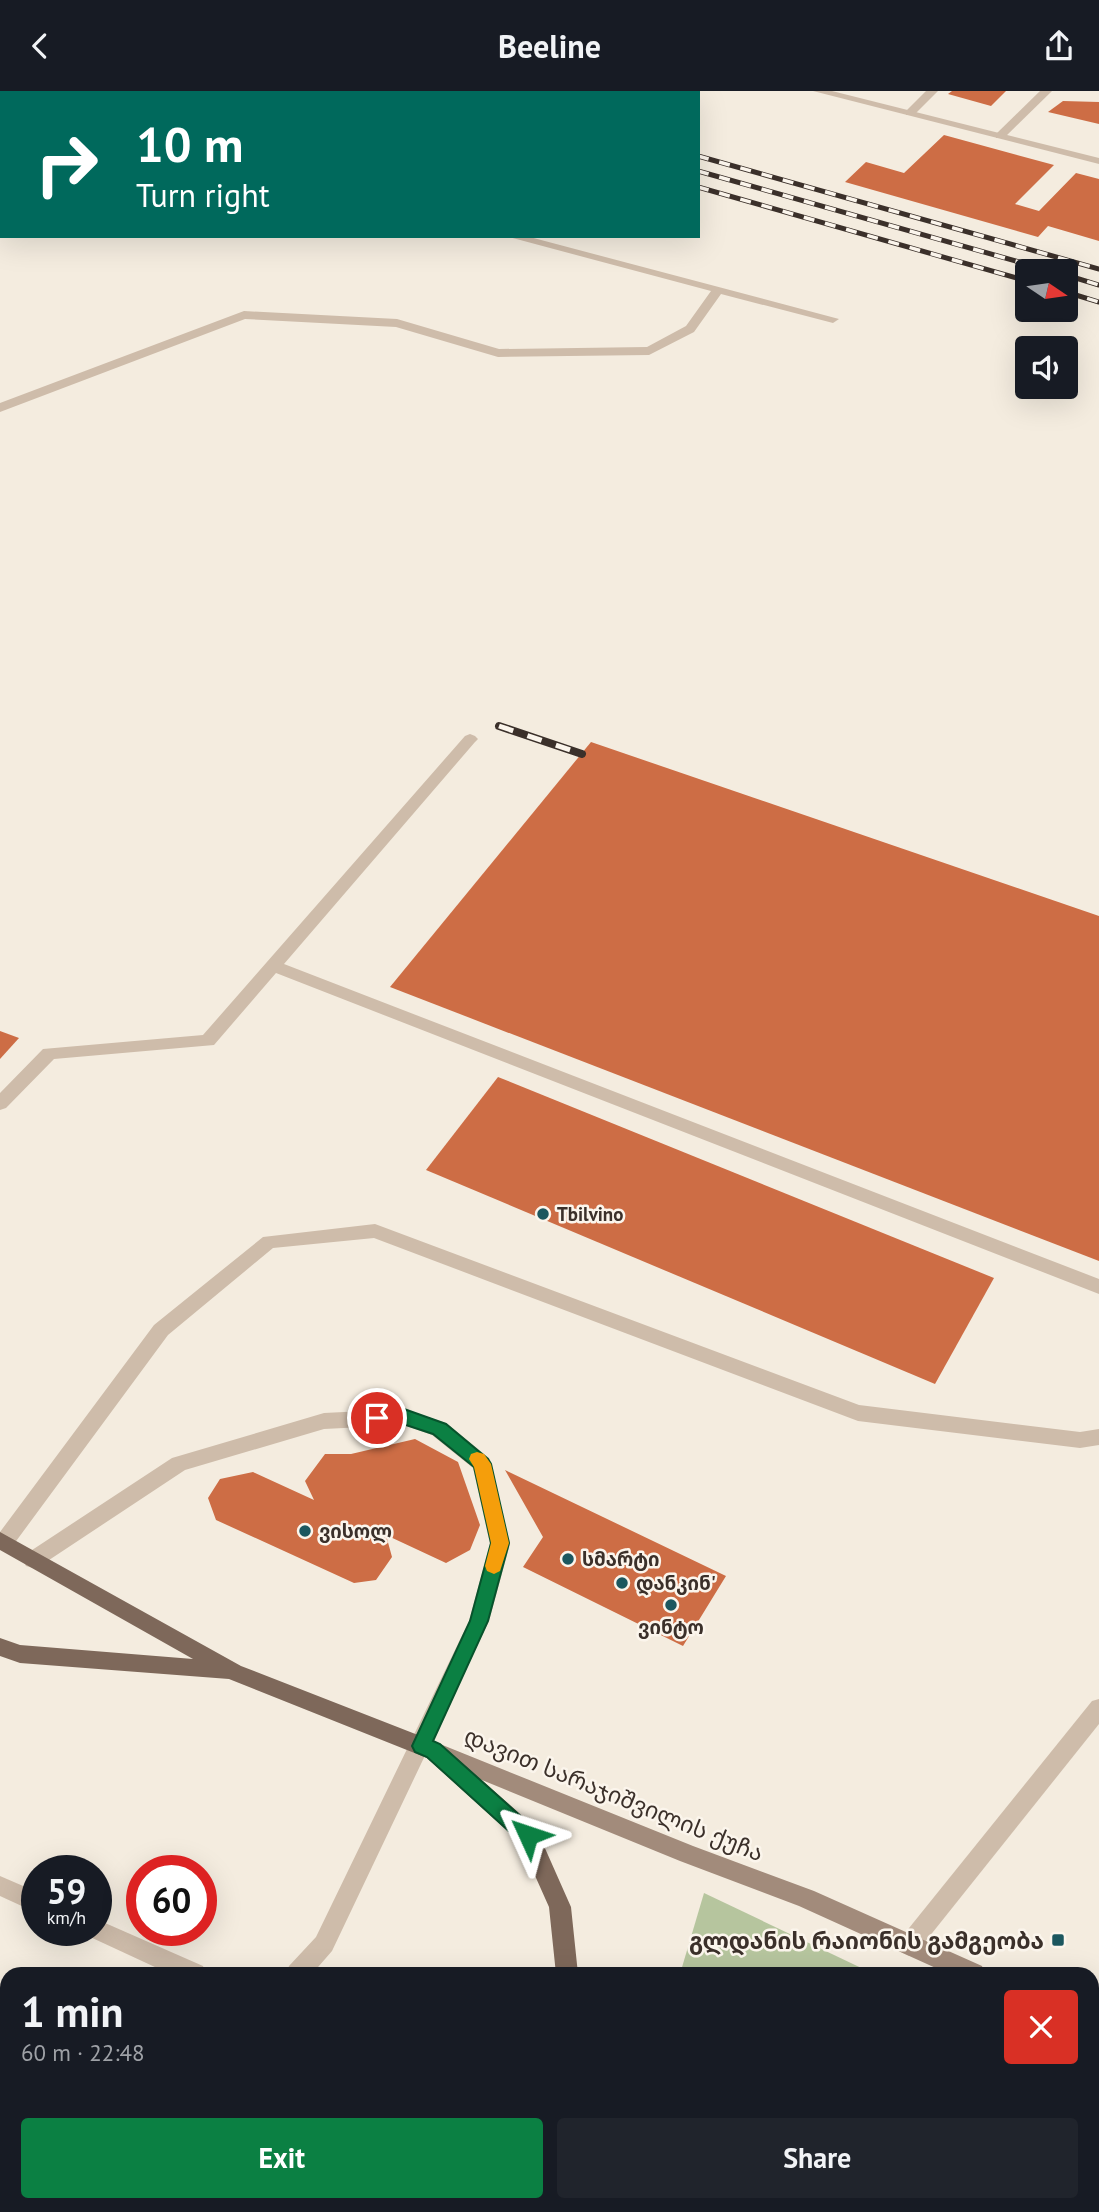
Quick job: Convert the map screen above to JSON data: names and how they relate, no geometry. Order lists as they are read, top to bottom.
{
  "streets": {
    "main road": ["დავით სარაჯიშვილის ქუჩა"]
  },
  "places": {
    "other": [
      "Tbilvino",
      "ვისოლ",
      "სმარტი",
      "დანკინ'",
      "ვინტო"
    ],
    "transit": ["გლდანის რაიონის გამგეობა"]
  },
  "north": "right",
  "page": {
    "header": "Beeline",
    "turn": ["10 m", "Turn right"],
    "speed": "59 km/h",
    "limit": "60",
    "heading": ["1 min", "60 m · 22:48"],
    "buttons": ["Exit", "Share"]
  }
}
